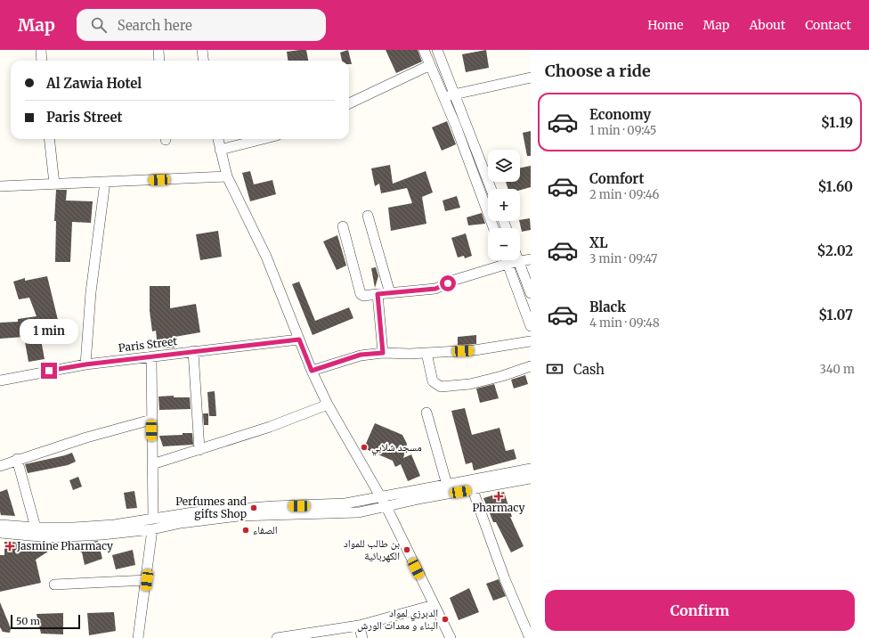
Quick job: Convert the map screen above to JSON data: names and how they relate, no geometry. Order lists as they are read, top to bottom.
{
  "streets": {
    "street": ["Paris Street"]
  },
  "places": {
    "other": [
      "مسجد شلابي",
      "Perfumes and gifts Shop",
      "الصفاء",
      "بن طالب للمواد الكهربائية",
      "الدبرزي لمواد البناء و معدات الورش"
    ],
    "health": ["Pharmacy", "Jasmine Pharmacy"]
  },
  "scale_bar": "50 m",
  "page": {
    "header": "Map",
    "search": "Search here",
    "nav": [
      "Home",
      "Map",
      "About",
      "Contact"
    ],
    "heading": "Choose a ride",
    "banner": ["Al Zawia Hotel", "Paris Street"],
    "list": [
      {
        "name": "Economy",
        "note": "1 min · 09:45",
        "value": "$1.19"
      },
      {
        "name": "Comfort",
        "note": "2 min · 09:46",
        "value": "$1.60"
      },
      {
        "name": "XL",
        "note": "3 min · 09:47",
        "value": "$2.02"
      },
      {
        "name": "Black",
        "note": "4 min · 09:48",
        "value": "$1.07"
      }
    ],
    "map_buttons": ["+", "−"],
    "bubble": "1 min",
    "pay": ["Cash", "340 m"],
    "buttons": "Confirm",
    "scale": "50 m"
  }
}
